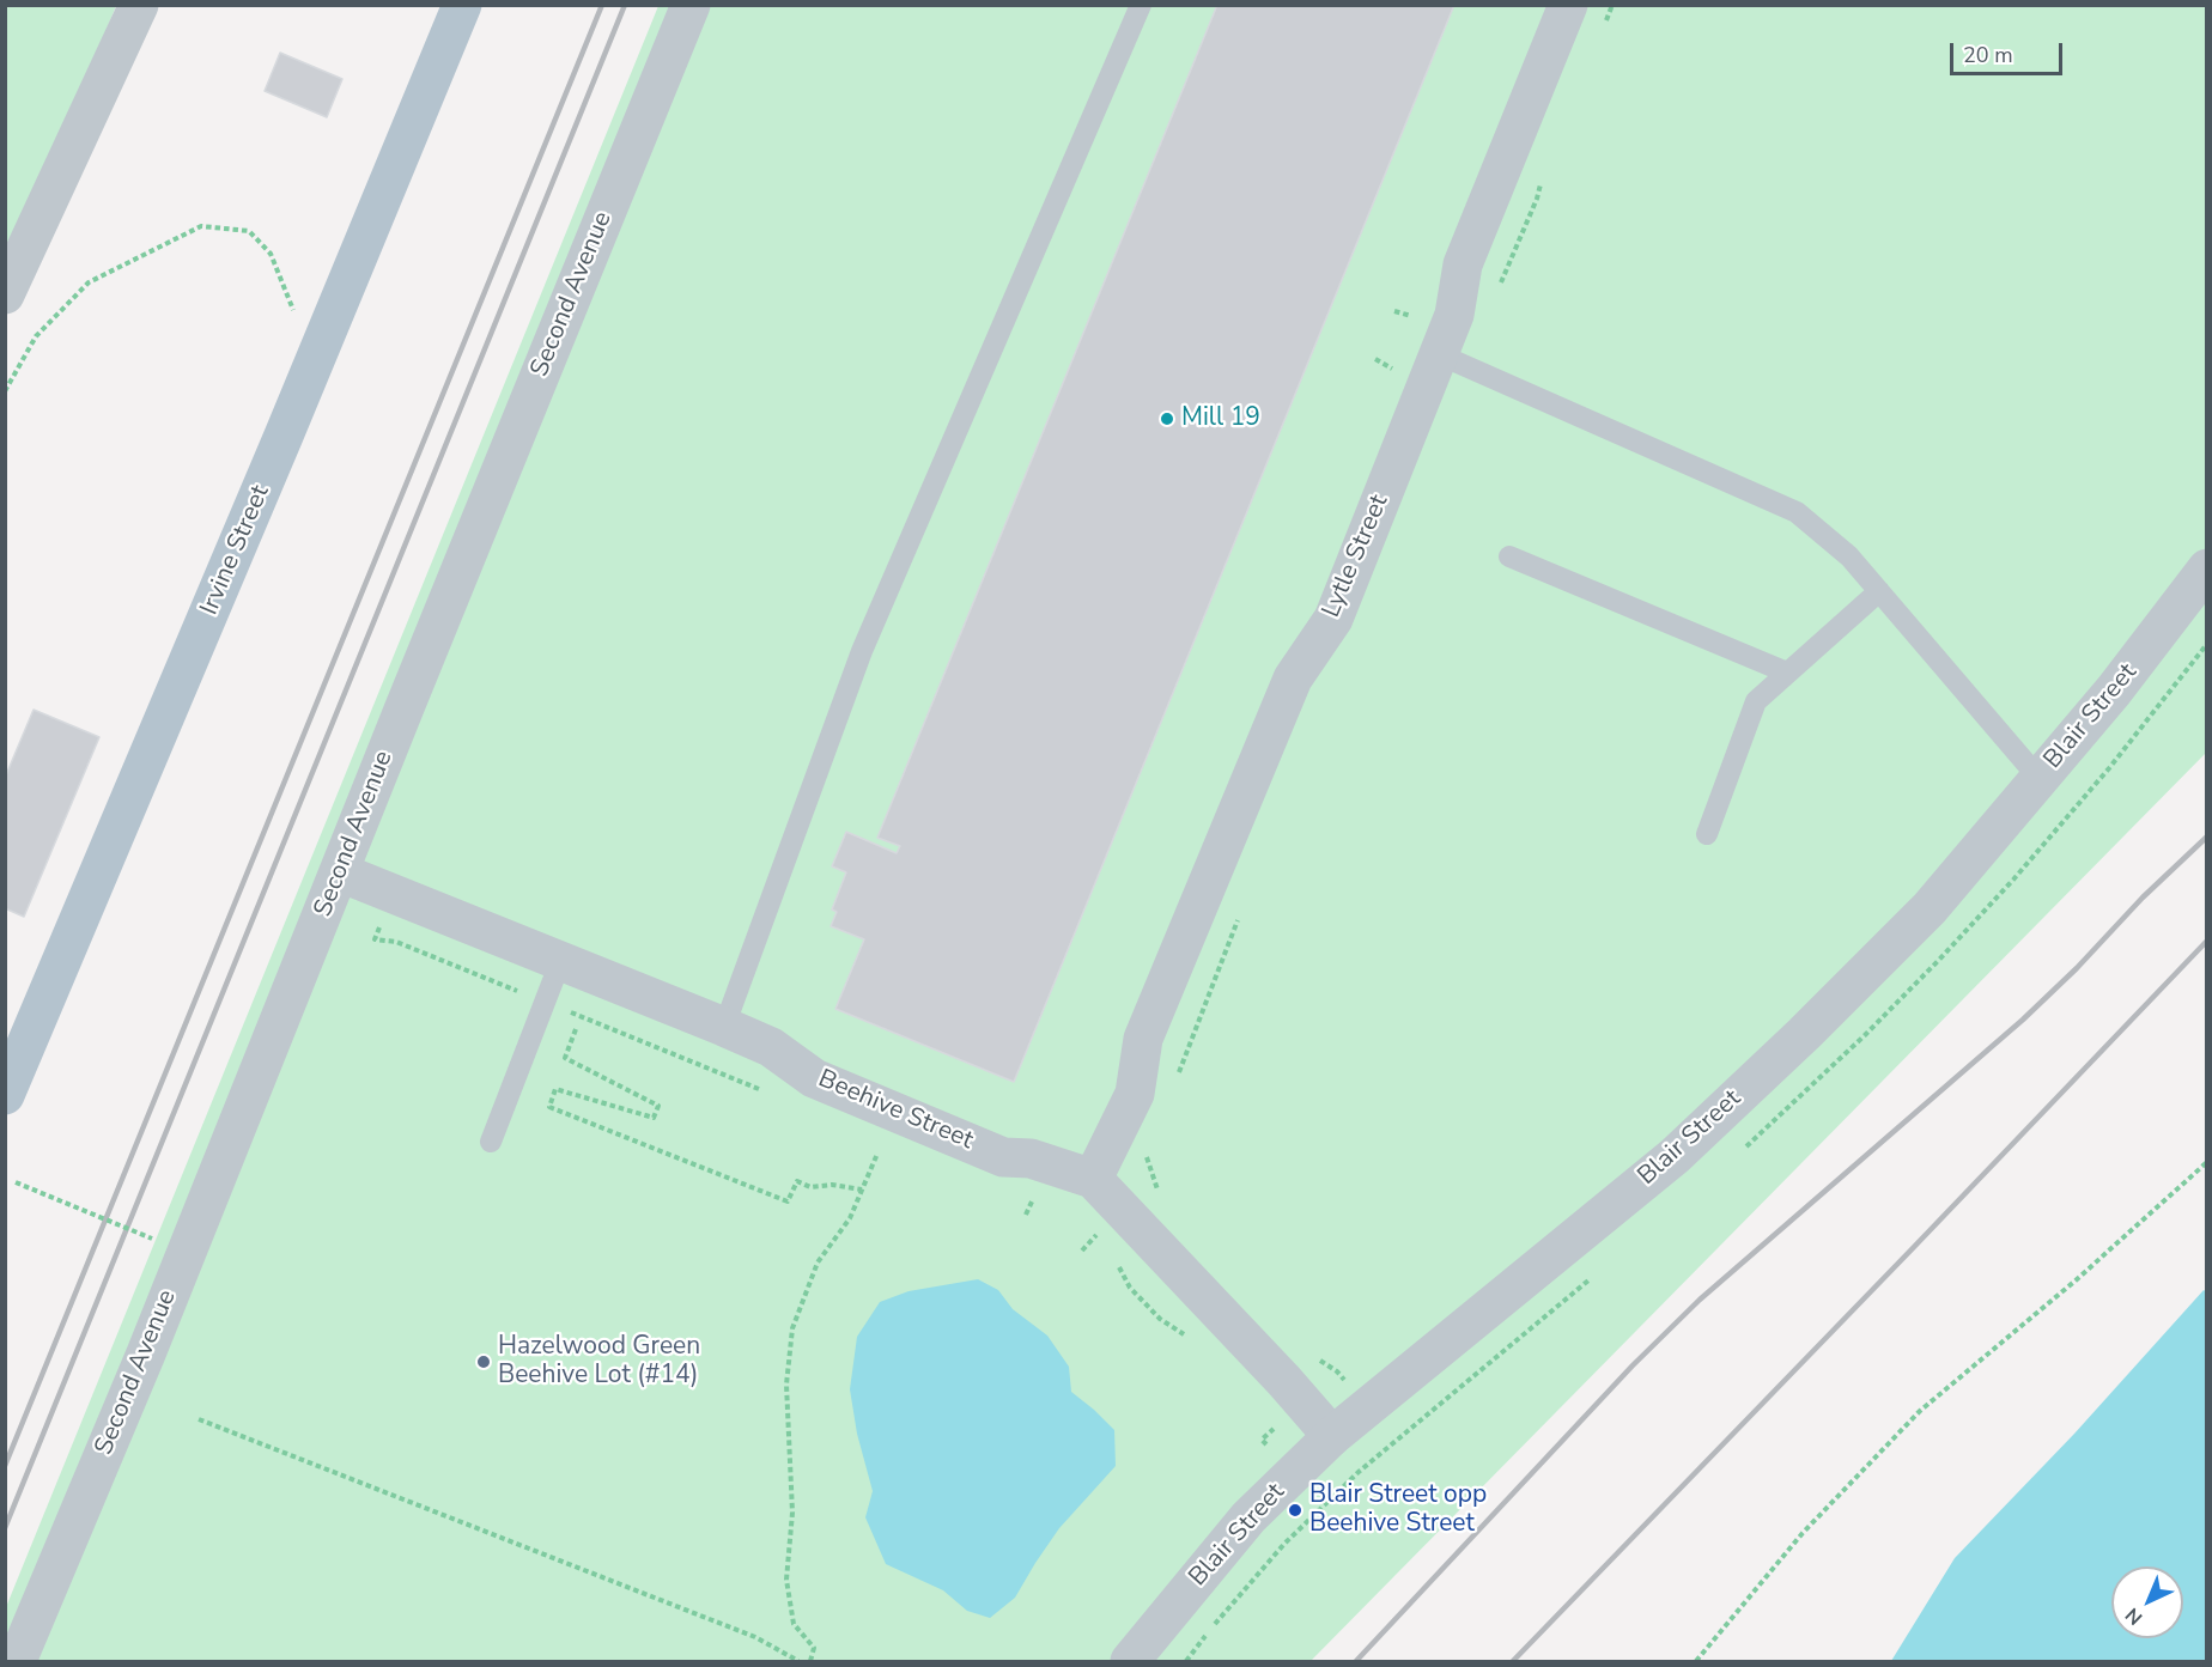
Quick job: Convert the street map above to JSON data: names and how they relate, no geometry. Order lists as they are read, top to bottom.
{
  "streets": {
    "main road": ["Irvine Street"],
    "street": [
      "Second Avenue",
      "Lytle Street",
      "Blair Street",
      "Beehive Street"
    ]
  },
  "crossings": [
    ["Second Avenue", "Beehive Street"],
    ["Lytle Street", "Beehive Street"],
    ["Blair Street", "Beehive Street"]
  ],
  "places": ["Mill 19", "Hazelwood Green Beehive Lot (#14)", "Blair Street opp Beehive Street"],
  "scale_bar": "20 m",
  "north": "bottom left"
}
